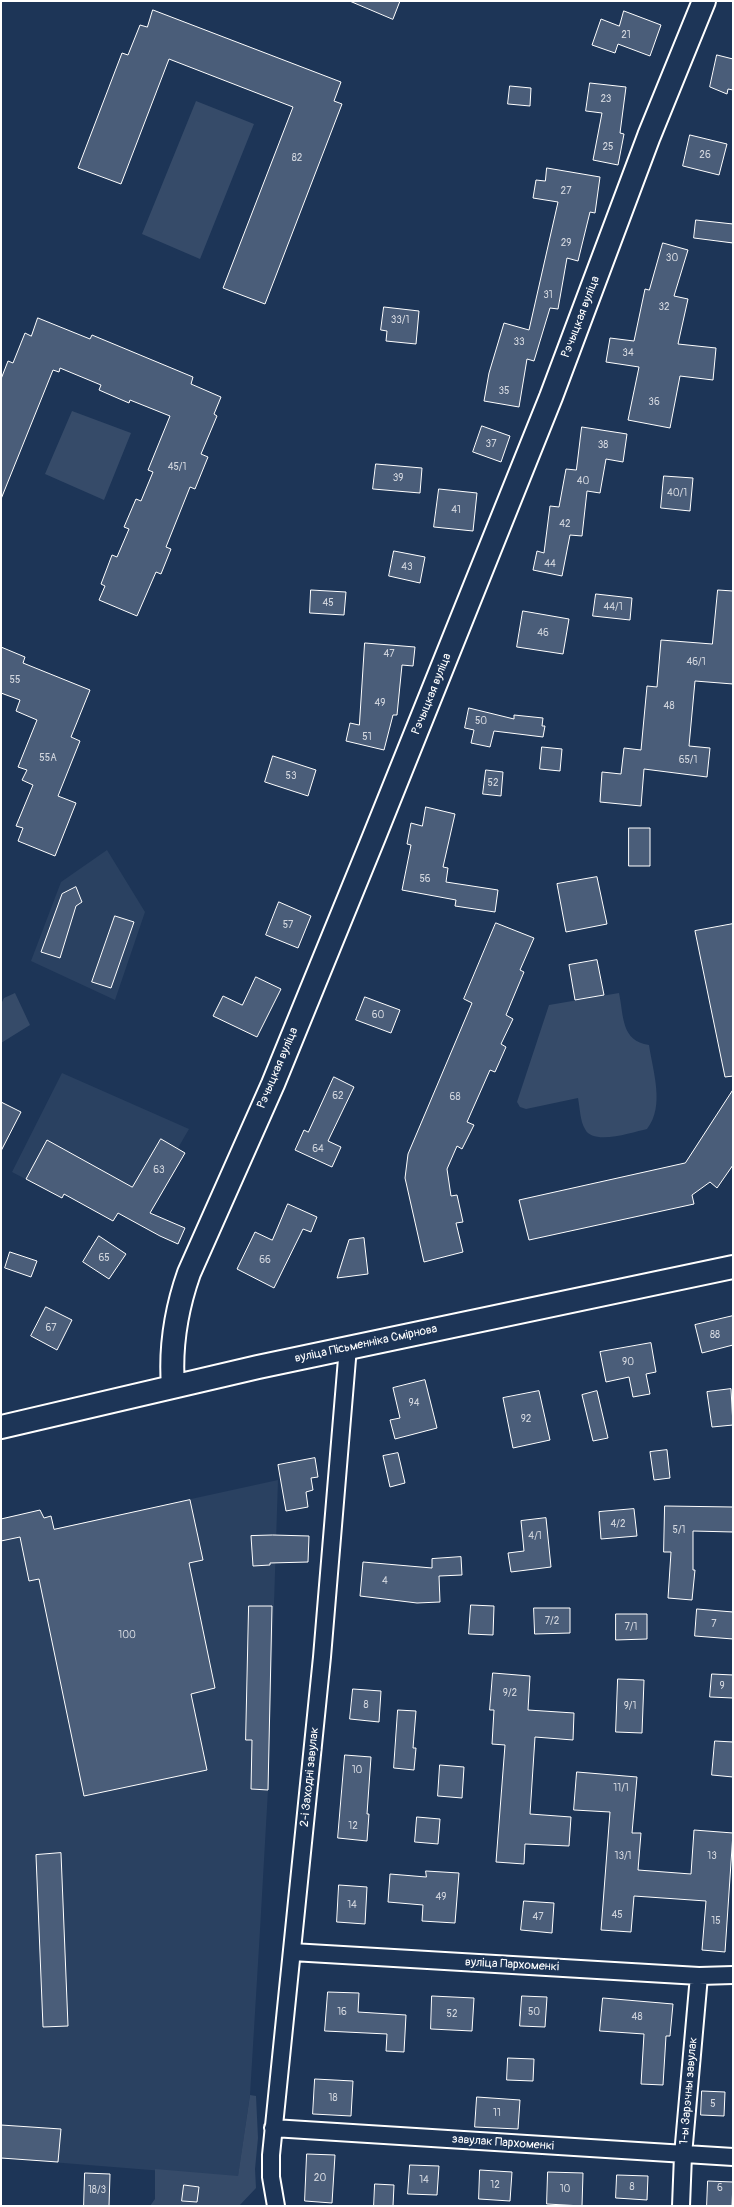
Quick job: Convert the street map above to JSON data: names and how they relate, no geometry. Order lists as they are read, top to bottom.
{
  "streets": {
    "main road": ["Рэчыцкая вуліца", "вуліца Пісьменніка Смірнова"],
    "street": [
      "2-і Заходні завулак",
      "вуліца Пархоменкі",
      "1-ы Зарэчны завулак",
      "завулак Пархоменкі"
    ]
  },
  "crossings": [
    ["Рэчыцкая вуліца", "вуліца Пісьменніка Смірнова"],
    ["вуліца Пісьменніка Смірнова", "2-і Заходні завулак"],
    ["2-і Заходні завулак", "вуліца Пархоменкі"],
    ["2-і Заходні завулак", "завулак Пархоменкі"],
    ["вуліца Пархоменкі", "1-ы Зарэчны завулак"],
    ["1-ы Зарэчны завулак", "завулак Пархоменкі"]
  ],
  "house_numbers": [
    "21",
    "23",
    "25",
    "26",
    "82",
    "27",
    "29",
    "30",
    "31",
    "32",
    "33/1",
    "33",
    "34",
    "35",
    "36",
    "37",
    "38",
    "45/1",
    "39",
    "40",
    "40/1",
    "41",
    "42",
    "44",
    "43",
    "45",
    "44/1",
    "46",
    "47",
    "46/1",
    "55",
    "49",
    "48",
    "50",
    "51",
    "55А",
    "65/1",
    "53",
    "52",
    "56",
    "57",
    "60",
    "62",
    "68",
    "64",
    "63",
    "65",
    "66",
    "67",
    "88",
    "90",
    "94",
    "92",
    "4/2",
    "5/1",
    "4/1",
    "4",
    "7/2",
    "7",
    "7/1",
    "100",
    "9",
    "9/2",
    "8",
    "9/1",
    "10",
    "11/1",
    "12",
    "13/1",
    "13",
    "49",
    "14",
    "45",
    "47",
    "15",
    "16",
    "50",
    "52",
    "48",
    "18",
    "5",
    "11",
    "20",
    "14",
    "12",
    "8",
    "6",
    "10",
    "18/3"
  ]
}
